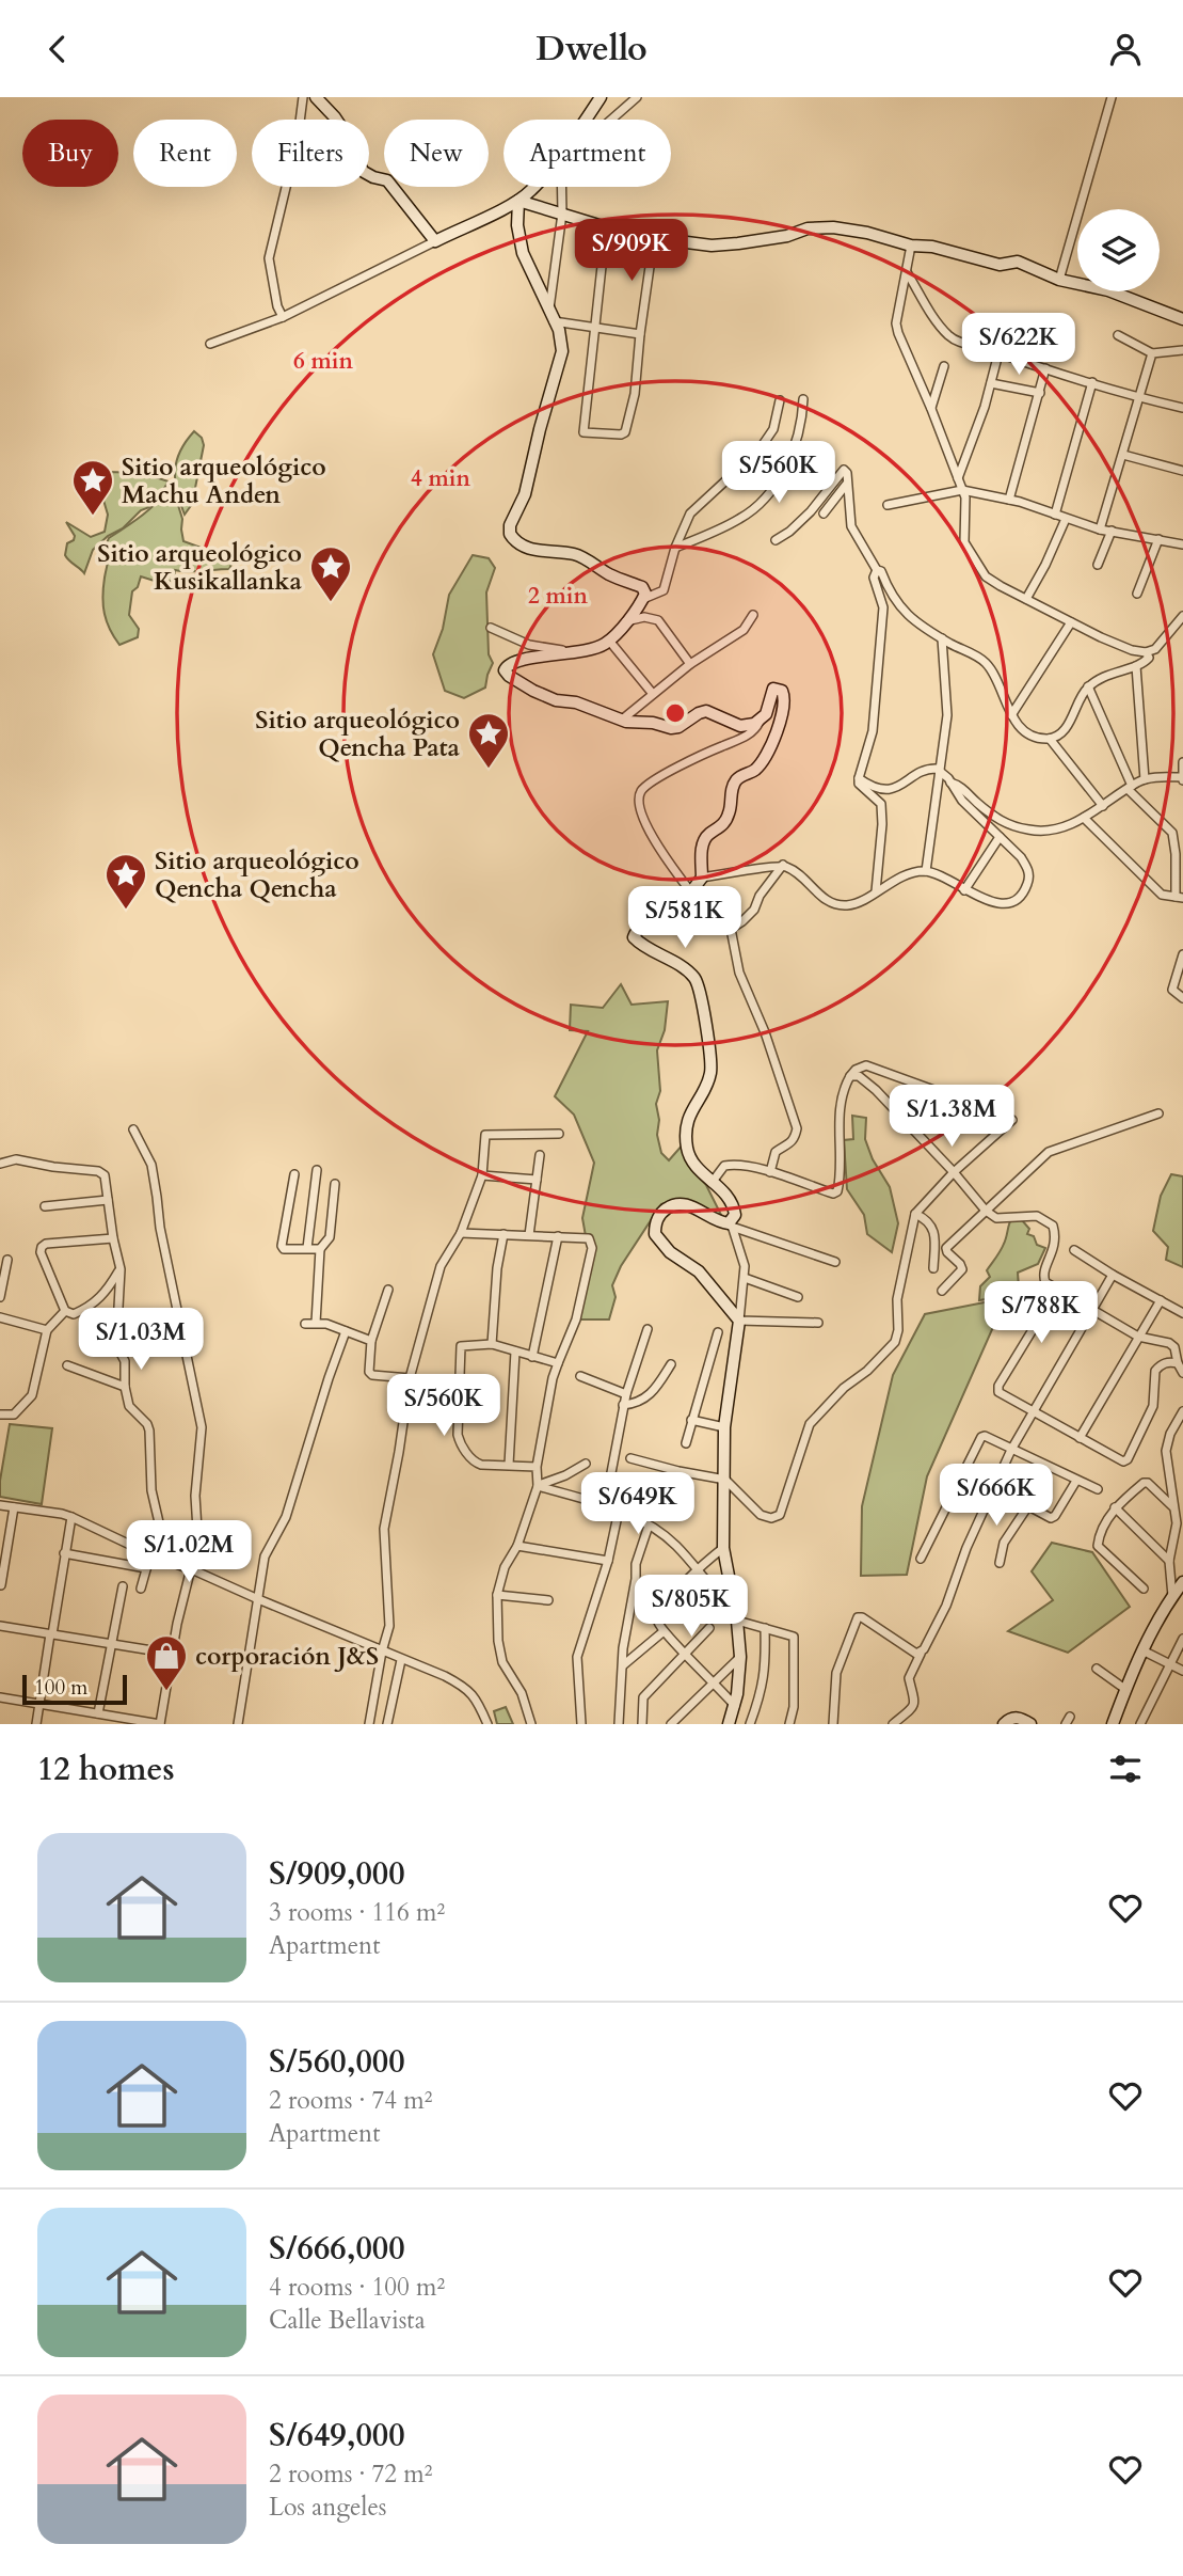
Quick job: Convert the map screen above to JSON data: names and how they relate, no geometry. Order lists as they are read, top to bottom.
{
  "places": {
    "place": [
      "Sitio arqueológico Machu Anden",
      "Sitio arqueológico Kusikallanka",
      "Sitio arqueológico Qencha Pata",
      "Sitio arqueológico Qencha Qencha"
    ],
    "shop": ["corporación J&S"]
  },
  "scale_bar": "100 m",
  "page": {
    "header": "Dwello",
    "chip": [
      "Buy",
      "Rent",
      "Filters",
      "New",
      "Apartment"
    ],
    "price": [
      "S/909K",
      "S/622K",
      "S/560K",
      "S/581K",
      "S/1.38M",
      "S/788K",
      "S/1.03M",
      "S/560K",
      "S/666K",
      "S/649K",
      "S/1.02M",
      "S/805K"
    ],
    "scale": "100 m",
    "heading": "12 homes",
    "list": [
      {
        "name": "S/909,000",
        "note": "3 rooms · 116 m² · Apartment"
      },
      {
        "name": "S/560,000",
        "note": "2 rooms · 74 m² · Apartment"
      },
      {
        "name": "S/666,000",
        "note": "4 rooms · 100 m² · Calle Bellavista"
      },
      {
        "name": "S/649,000",
        "note": "2 rooms · 72 m² · Los angeles"
      }
    ]
  },
  "rings": ["6 min", "4 min", "2 min"]
}
